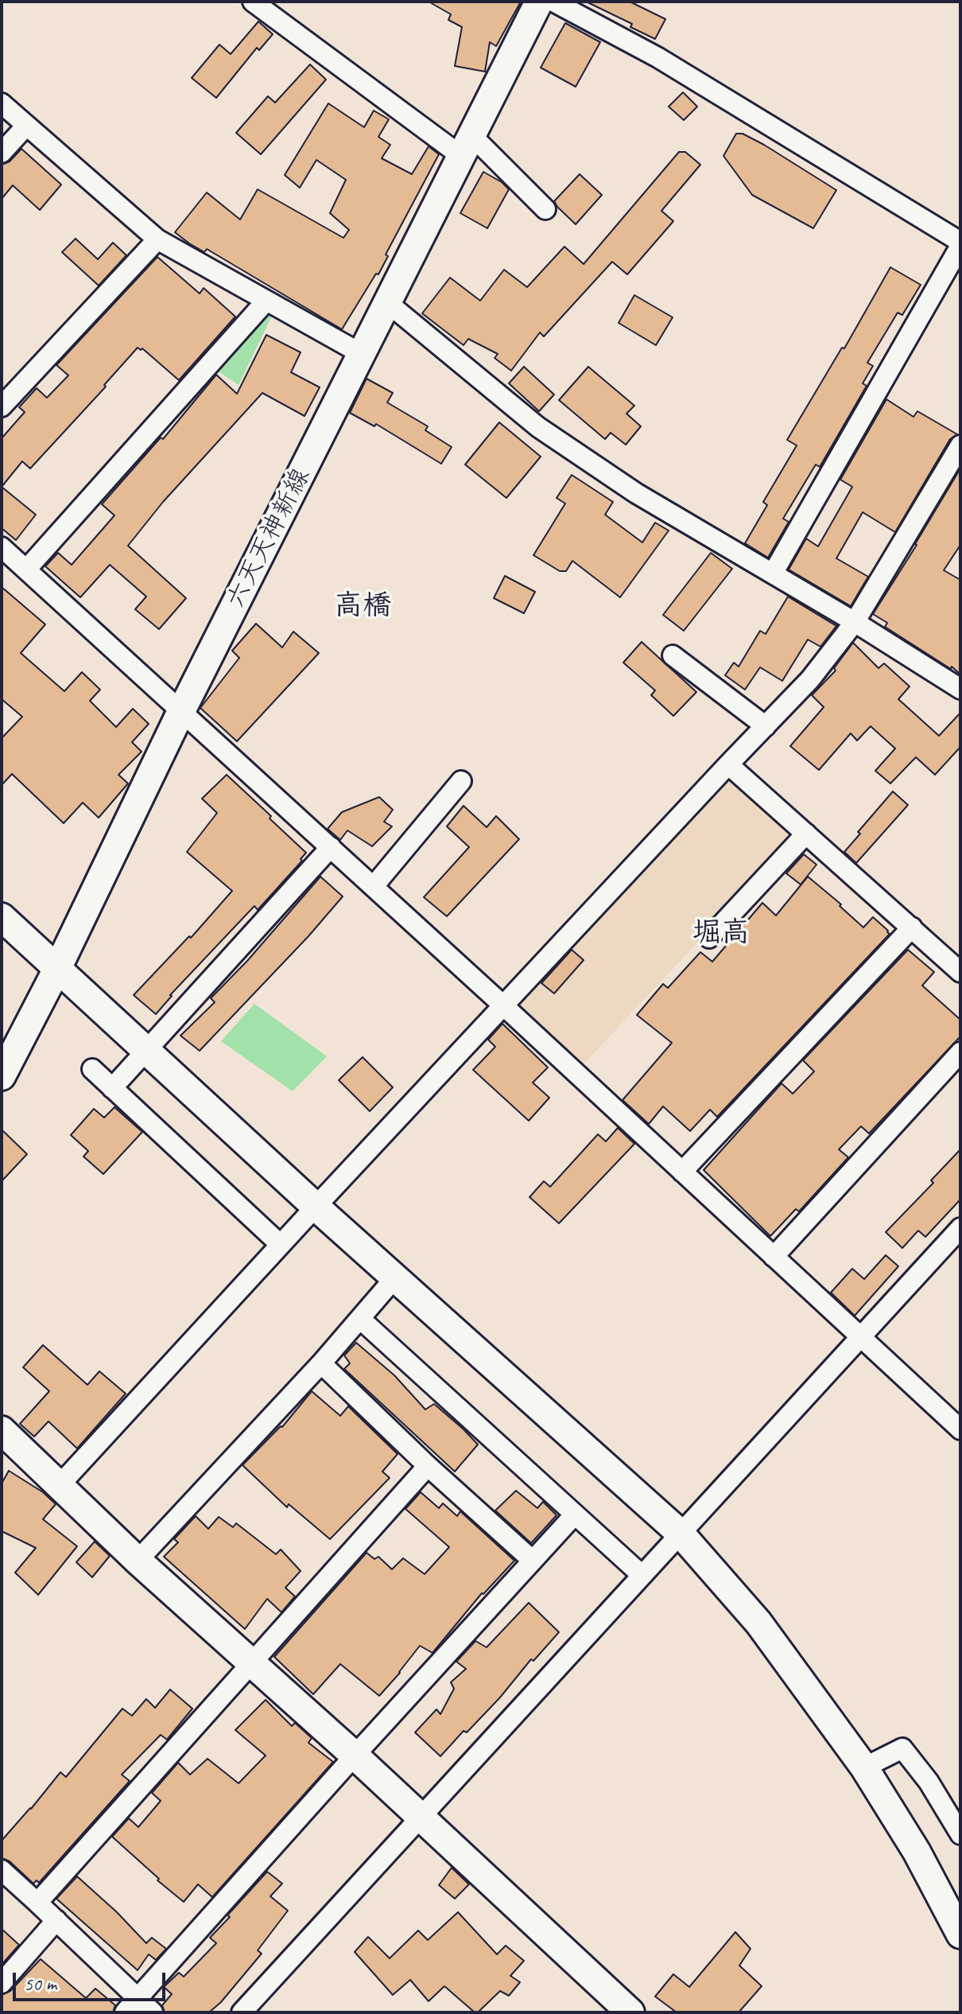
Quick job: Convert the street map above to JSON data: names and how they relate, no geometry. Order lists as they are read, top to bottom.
{
  "streets": {
    "street": ["六天天神新線"]
  },
  "districts": ["高橋", "堀高"],
  "scale_bar": "50 m"
}
